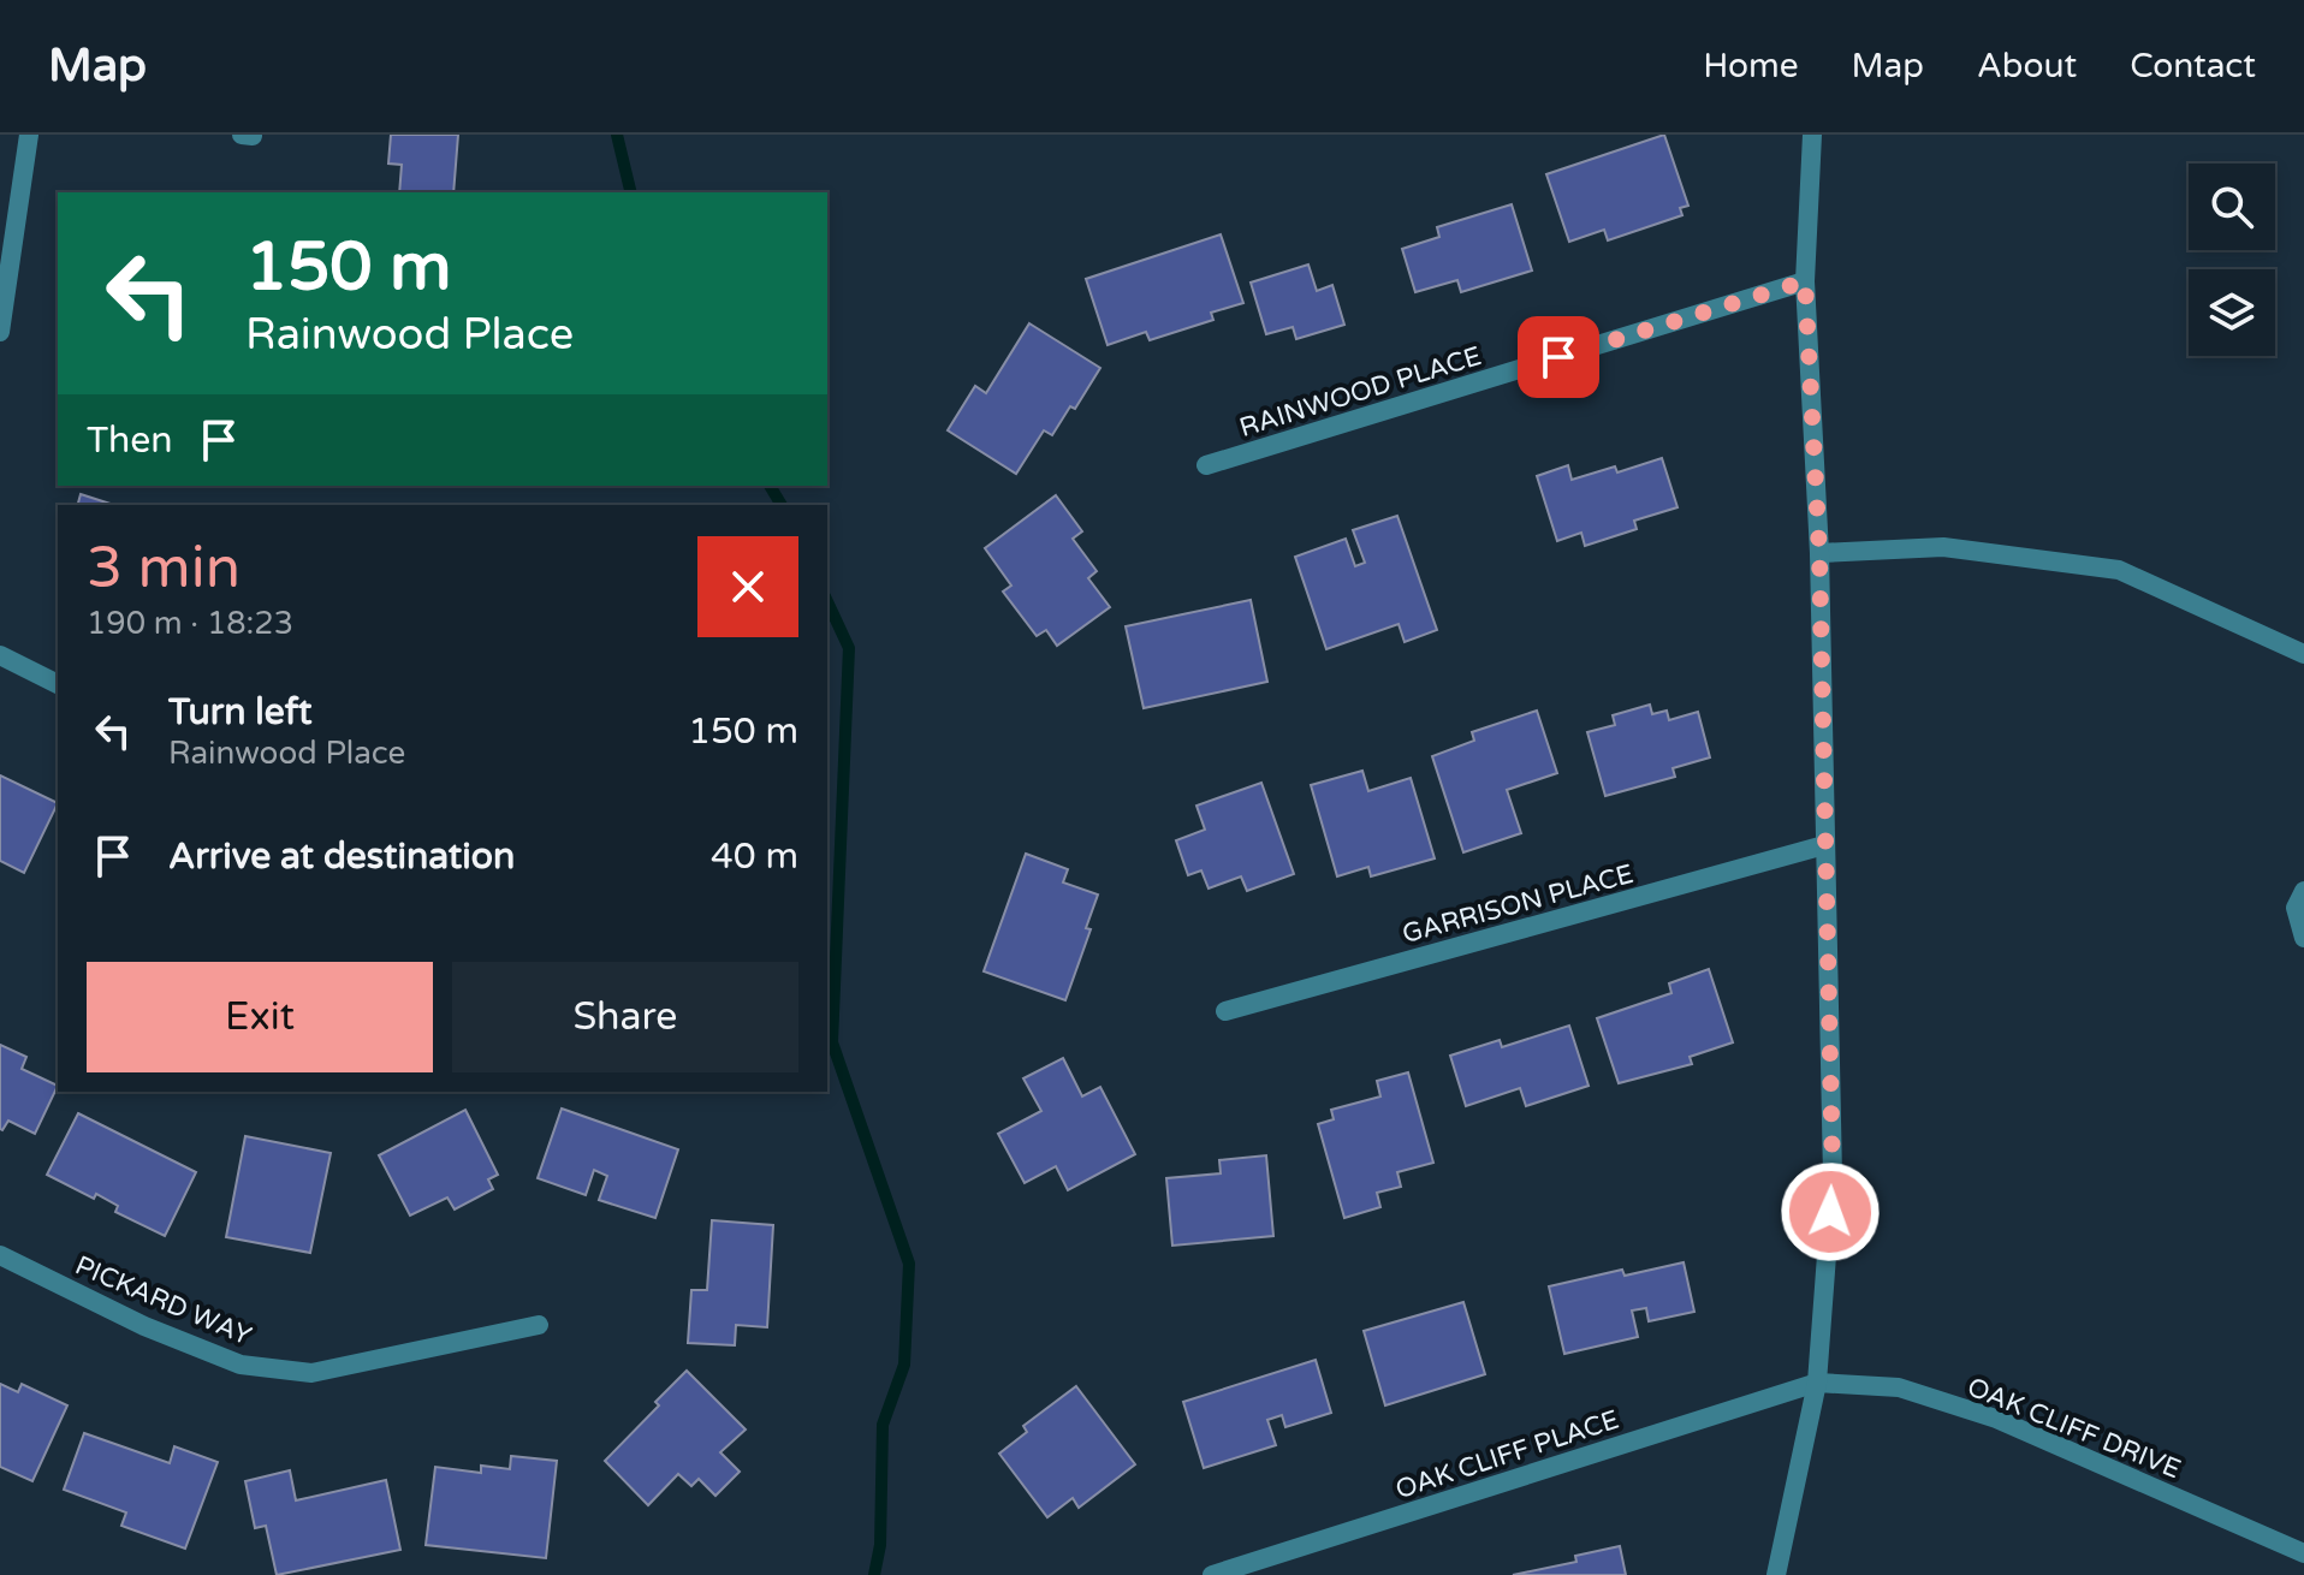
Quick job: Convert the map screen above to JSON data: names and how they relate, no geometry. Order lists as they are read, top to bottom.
{
  "streets": {
    "street": [
      "RAINWOOD PLACE",
      "GARRISON PLACE",
      "PICKARD WAY",
      "OAK CLIFF DRIVE",
      "OAK CLIFF PLACE"
    ]
  },
  "crossings": [
    ["OAK CLIFF DRIVE", "OAK CLIFF PLACE"]
  ],
  "page": {
    "header": "Map",
    "nav": [
      "Home",
      "Map",
      "About",
      "Contact"
    ],
    "turn": ["150 m", "Rainwood Place"],
    "then": "Then",
    "heading": ["3 min", "190 m · 18:23"],
    "list": [
      {
        "name": "Turn left",
        "note": "Rainwood Place",
        "value": "150 m"
      },
      {
        "name": "Arrive at destination",
        "value": "40 m"
      }
    ],
    "buttons": ["Exit", "Share"]
  }
}
